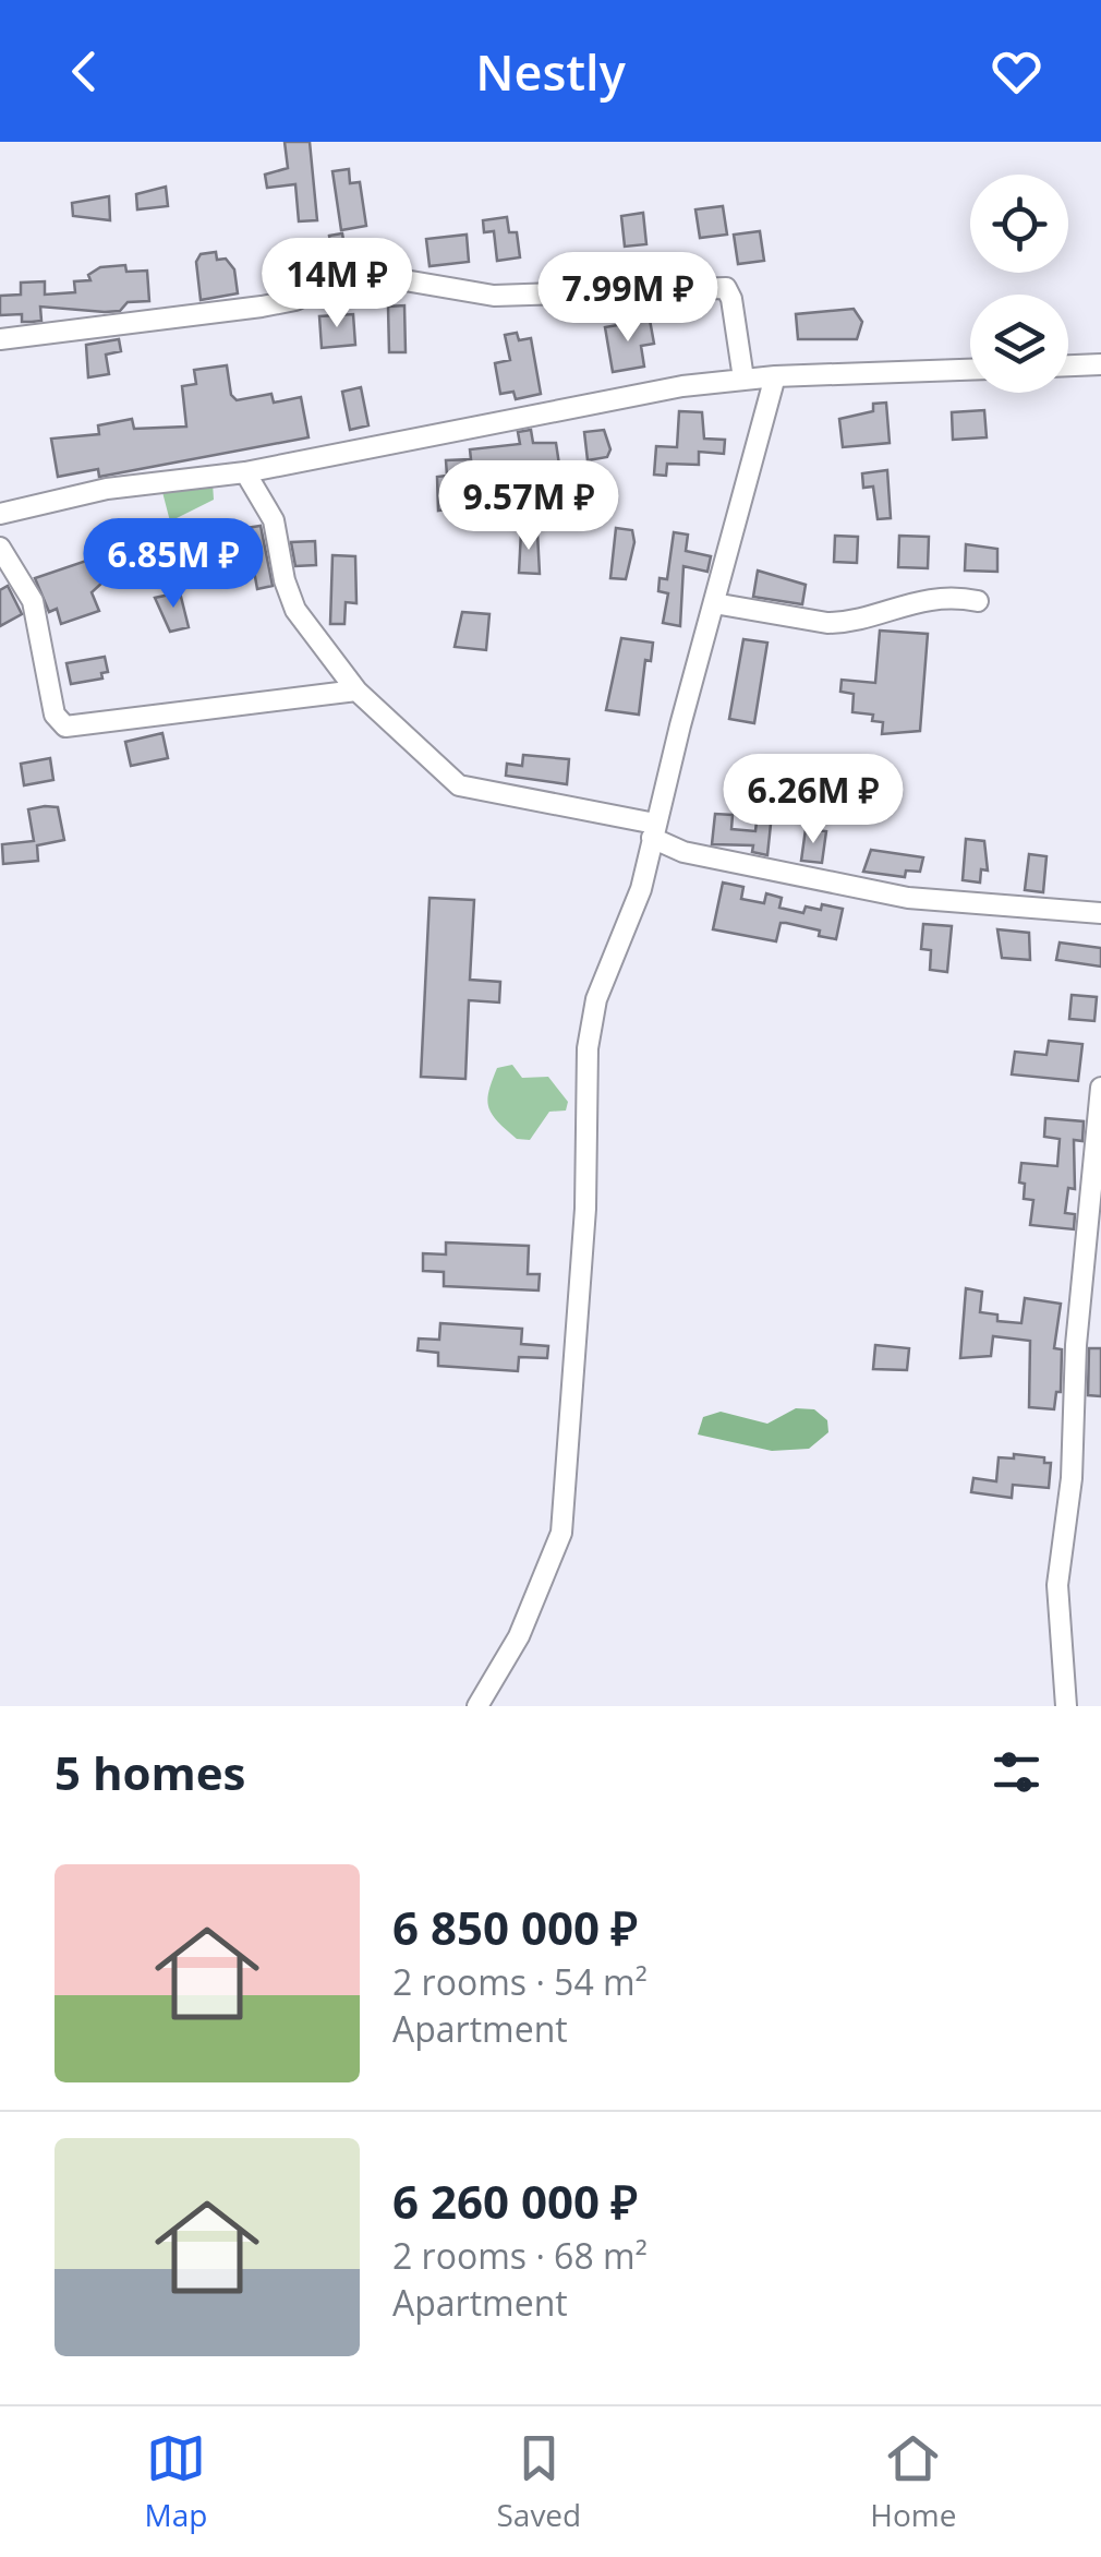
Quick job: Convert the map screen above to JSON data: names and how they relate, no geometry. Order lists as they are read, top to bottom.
{
  "page": {
    "header": "Nestly",
    "price": [
      "14M ₽",
      "7.99M ₽",
      "9.57M ₽",
      "6.85M ₽",
      "6.26M ₽"
    ],
    "heading": "5 homes",
    "list": [
      {
        "name": "6 850 000 ₽",
        "note": "2 rooms · 54 m² · Apartment"
      },
      {
        "name": "6 260 000 ₽",
        "note": "2 rooms · 68 m² · Apartment"
      }
    ],
    "tabs": ["Map", "Saved", "Home"]
  }
}
